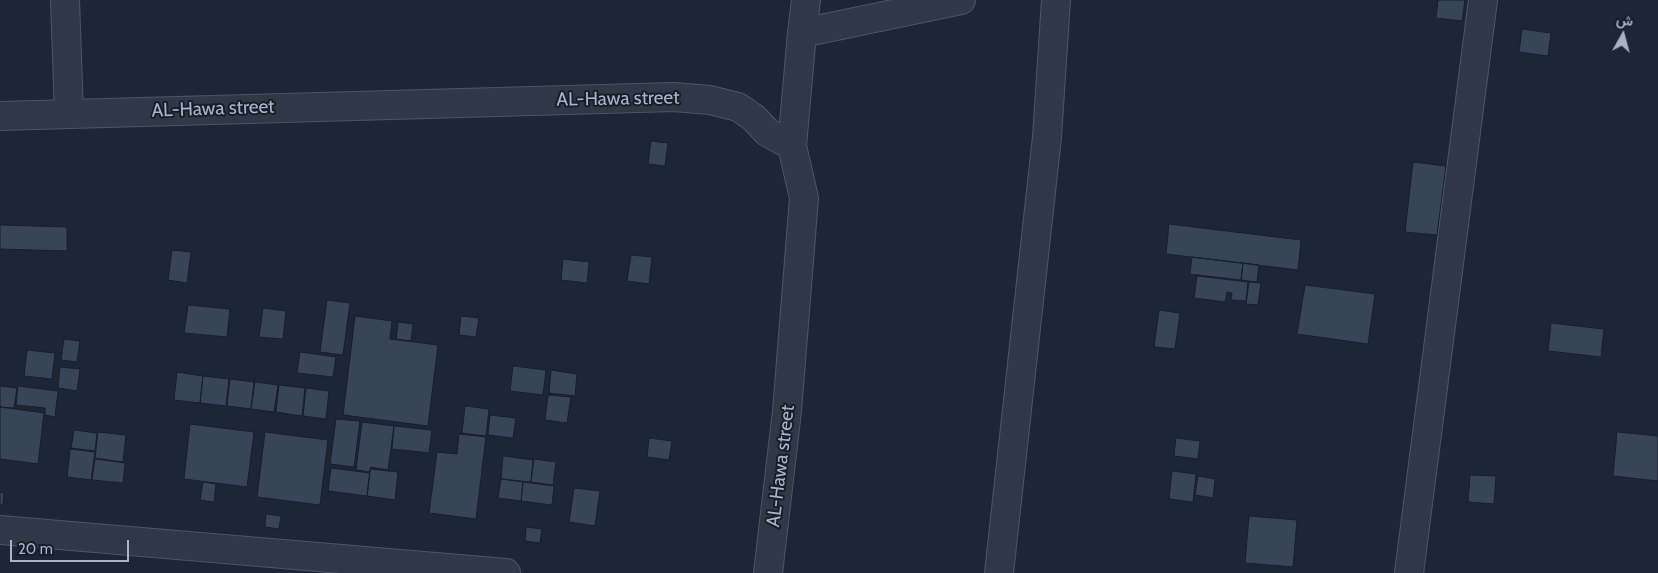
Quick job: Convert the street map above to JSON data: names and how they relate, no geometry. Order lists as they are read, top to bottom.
{
  "streets": {
    "street": ["AL-Hawa street"]
  },
  "scale_bar": "20 m",
  "north": "top"
}
